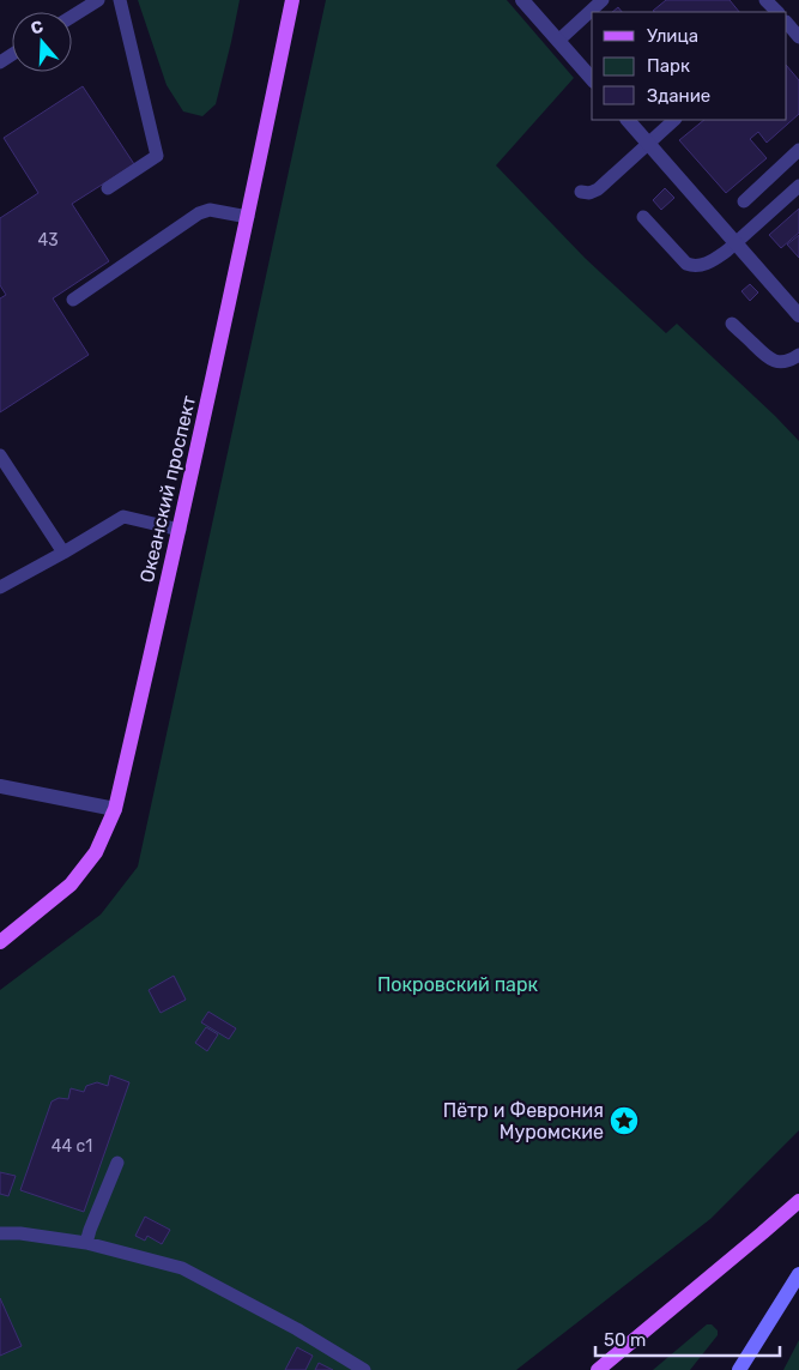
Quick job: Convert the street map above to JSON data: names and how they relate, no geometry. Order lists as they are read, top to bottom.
{
  "streets": {
    "main road": ["Океанский проспект"]
  },
  "parks": ["Покровский парк"],
  "places": {
    "place": ["Пётр и Феврония Муромские"]
  },
  "house_numbers": ["43", "44 с1"],
  "legend": ["Улица", "Парк", "Здание"],
  "scale_bar": "50 m",
  "north": "top"
}
